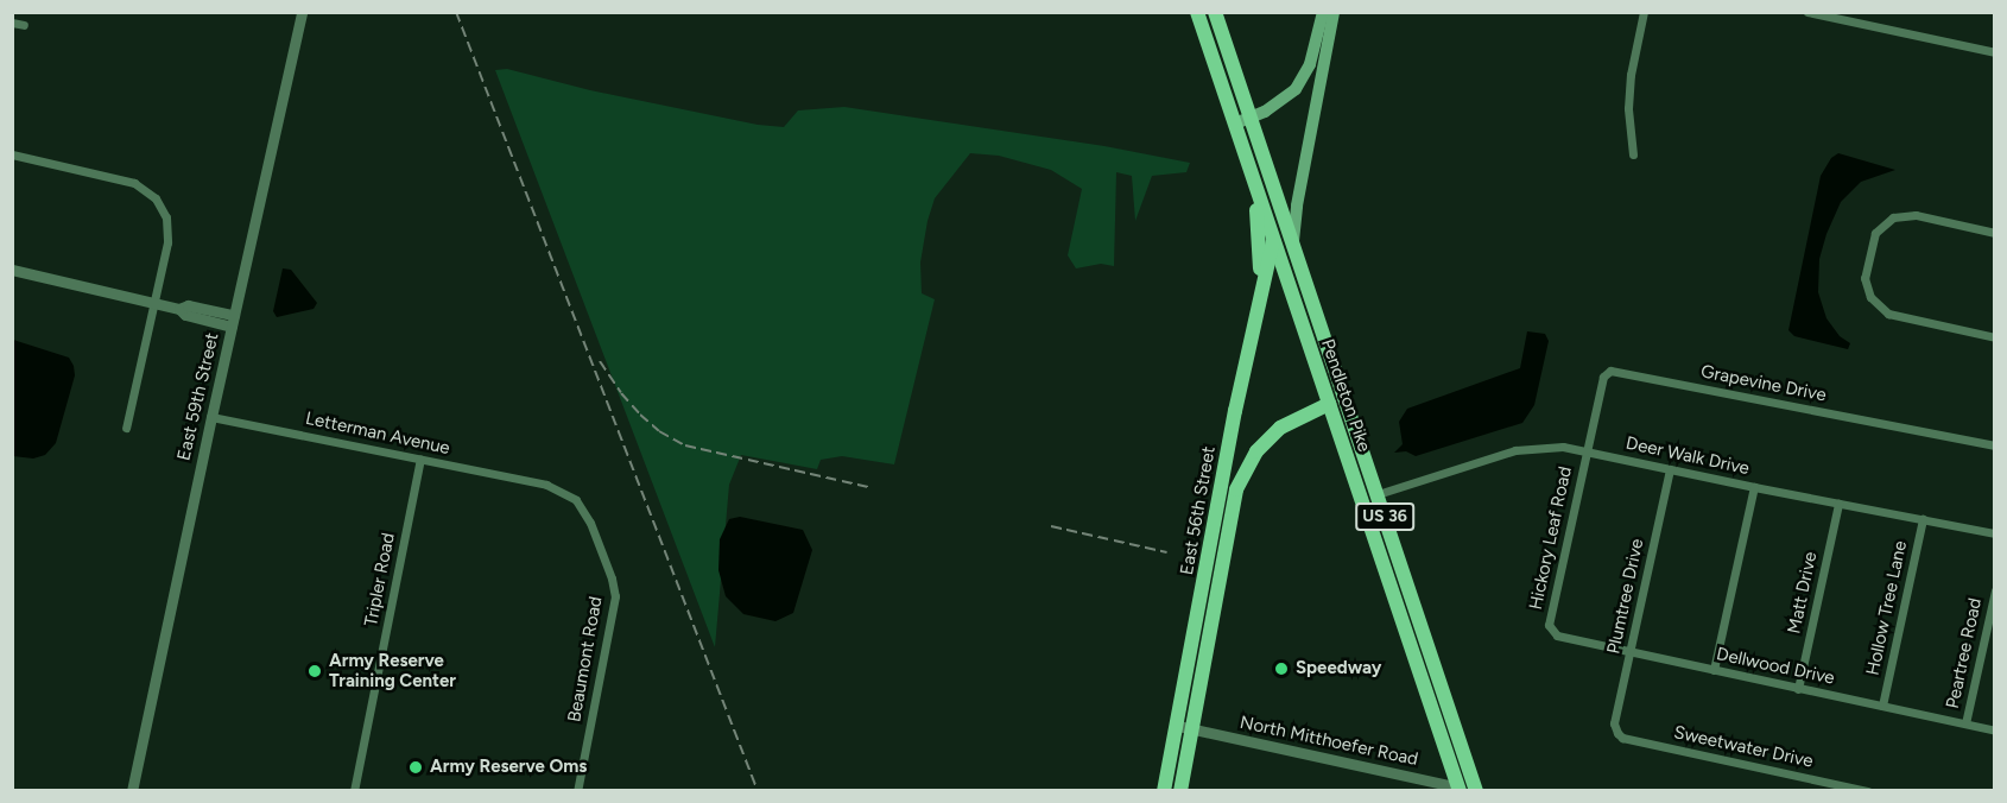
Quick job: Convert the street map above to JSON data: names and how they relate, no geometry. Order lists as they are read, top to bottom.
{
  "streets": {
    "main road": ["Pendleton Pike", "East 56th Street", "US 36"],
    "street": [
      "Grapevine Drive",
      "East 59th Street",
      "Letterman Avenue",
      "Deer Walk Drive",
      "Hickory Leaf Road",
      "Tripler Road",
      "Matt Drive",
      "Plumtree Drive",
      "Hollow Tree Lane",
      "Peartree Road",
      "Beaumont Road",
      "Dellwood Drive",
      "North Mitthoefer Road",
      "Sweetwater Drive"
    ]
  },
  "crossings": [
    ["Grapevine Drive", "Deer Walk Drive"],
    ["Grapevine Drive", "Hickory Leaf Road"],
    ["Pendleton Pike", "Deer Walk Drive"],
    ["Pendleton Pike", "East 56th Street"],
    ["Pendleton Pike", "North Mitthoefer Road"],
    ["East 59th Street", "Letterman Avenue"],
    ["Letterman Avenue", "Tripler Road"],
    ["Letterman Avenue", "Beaumont Road"],
    ["Deer Walk Drive", "Hickory Leaf Road"],
    ["Deer Walk Drive", "Matt Drive"],
    ["Deer Walk Drive", "Plumtree Drive"],
    ["Deer Walk Drive", "Hollow Tree Lane"],
    ["East 56th Street", "North Mitthoefer Road"],
    ["Hickory Leaf Road", "Dellwood Drive"],
    ["Matt Drive", "Dellwood Drive"],
    ["Plumtree Drive", "Dellwood Drive"],
    ["Plumtree Drive", "Sweetwater Drive"],
    ["Hollow Tree Lane", "Dellwood Drive"],
    ["Peartree Road", "Dellwood Drive"]
  ],
  "places": ["Speedway", "Army Reserve Training Center", "Army Reserve Oms"]
}
